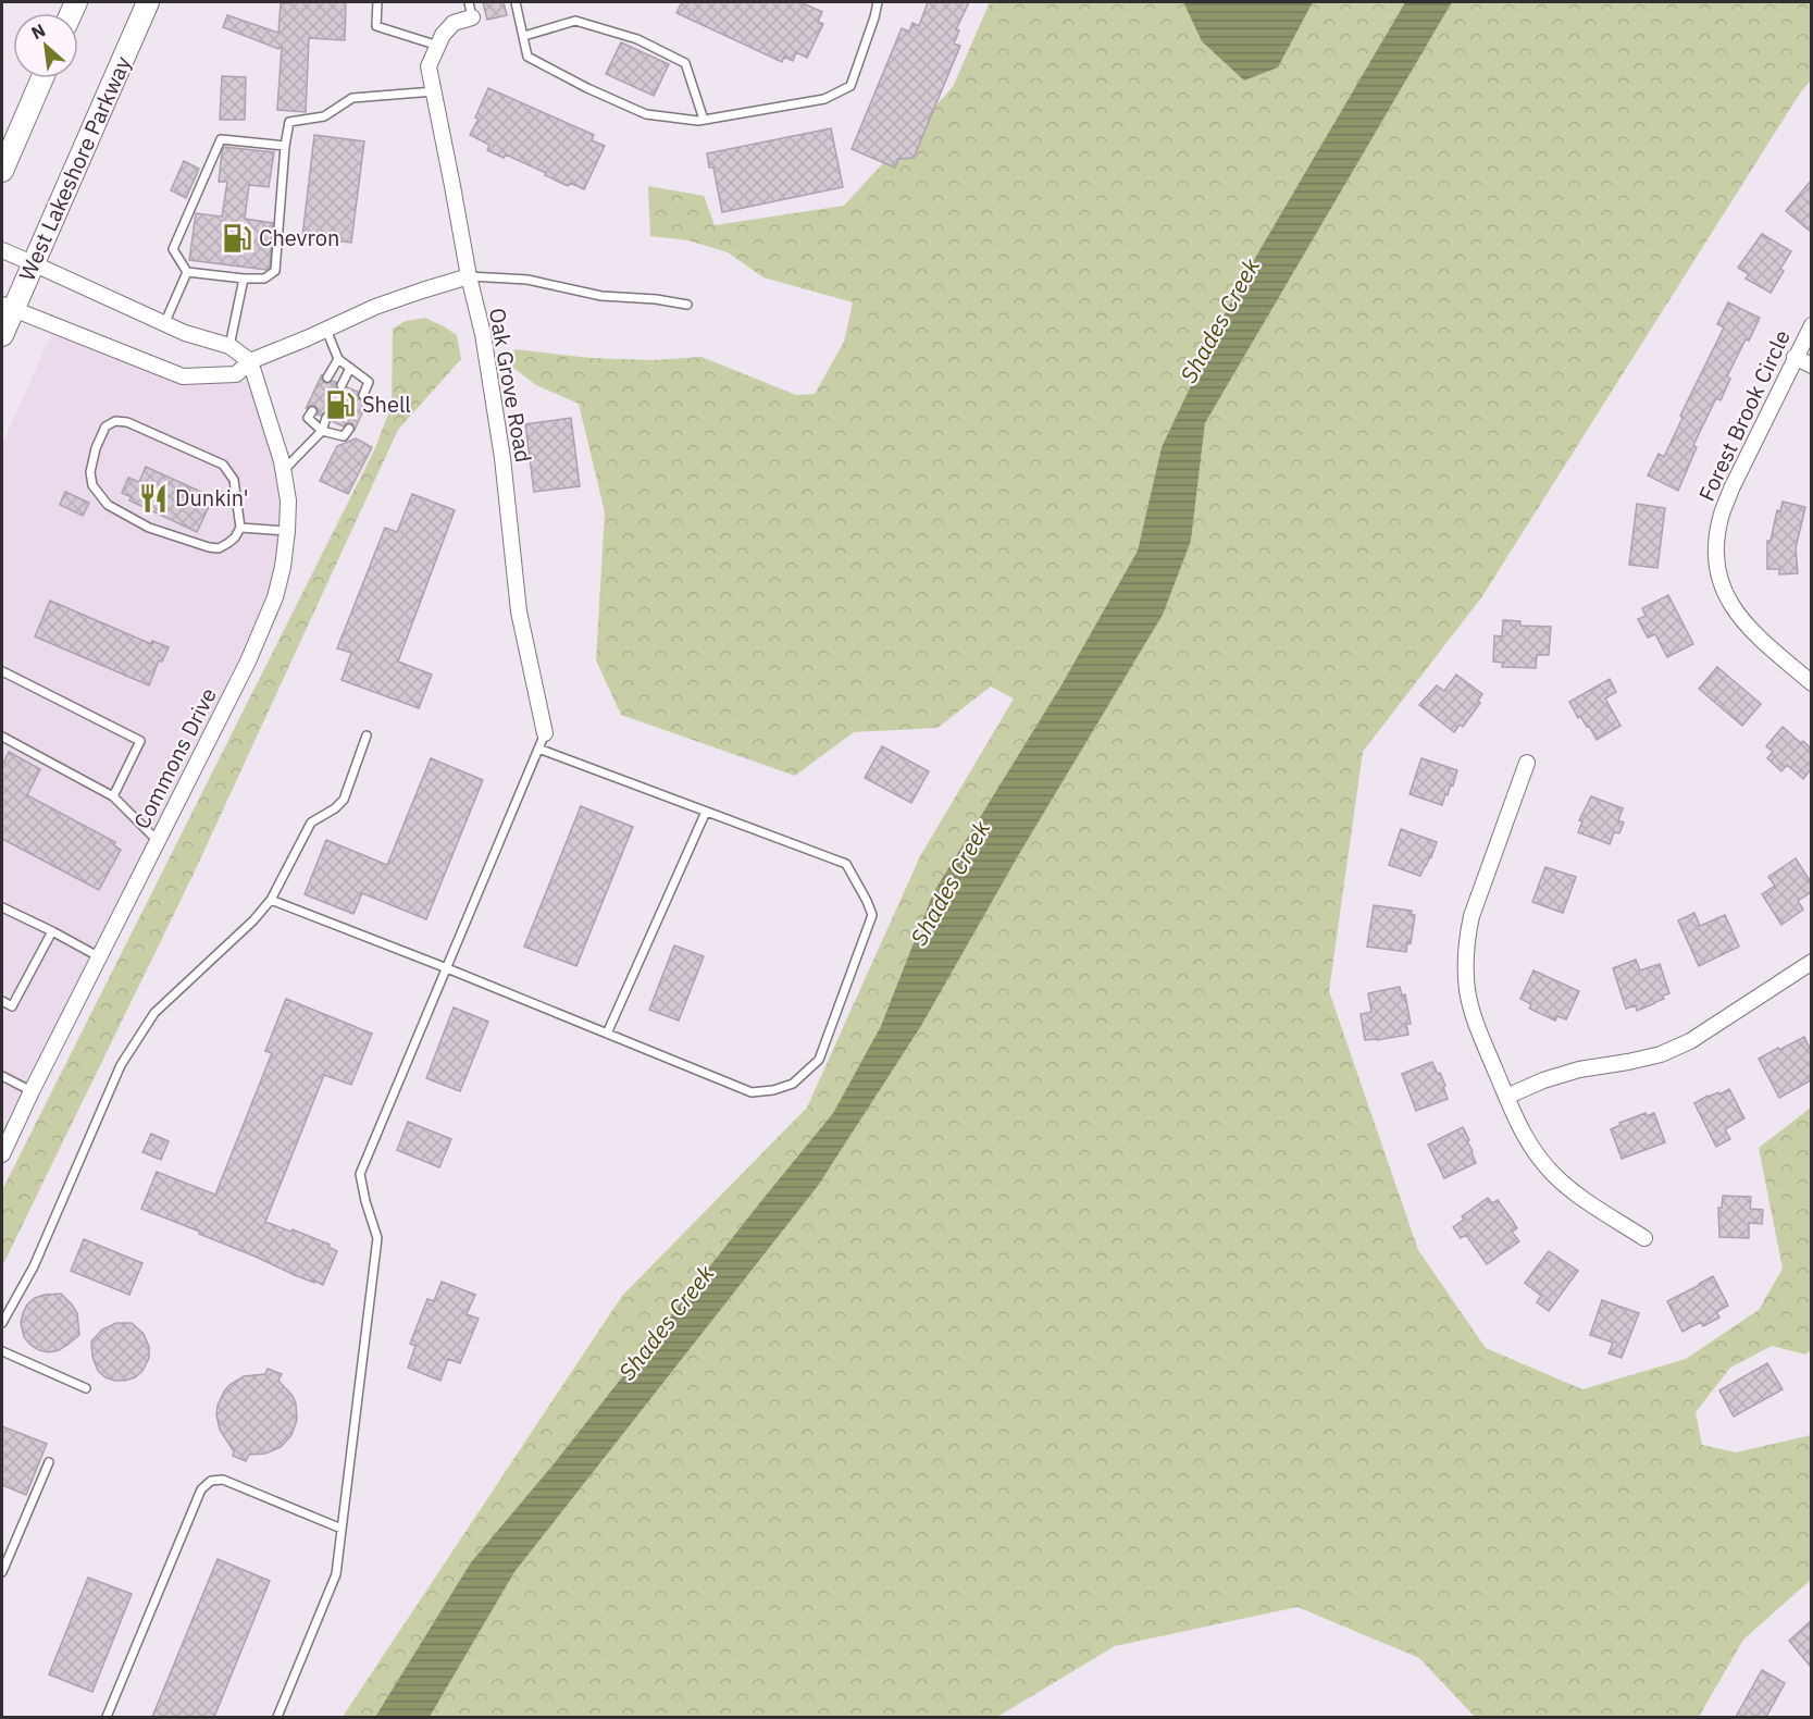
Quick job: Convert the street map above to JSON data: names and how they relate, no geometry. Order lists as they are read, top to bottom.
{
  "streets": {
    "main road": ["West Lakeshore Parkway"],
    "street": ["Oak Grove Road", "Forest Brook Circle", "Commons Drive"]
  },
  "water": ["Shades Creek"],
  "places": {
    "fuel station": ["Chevron", "Shell"],
    "restaurant": ["Dunkin'"]
  },
  "north": "top left"
}
